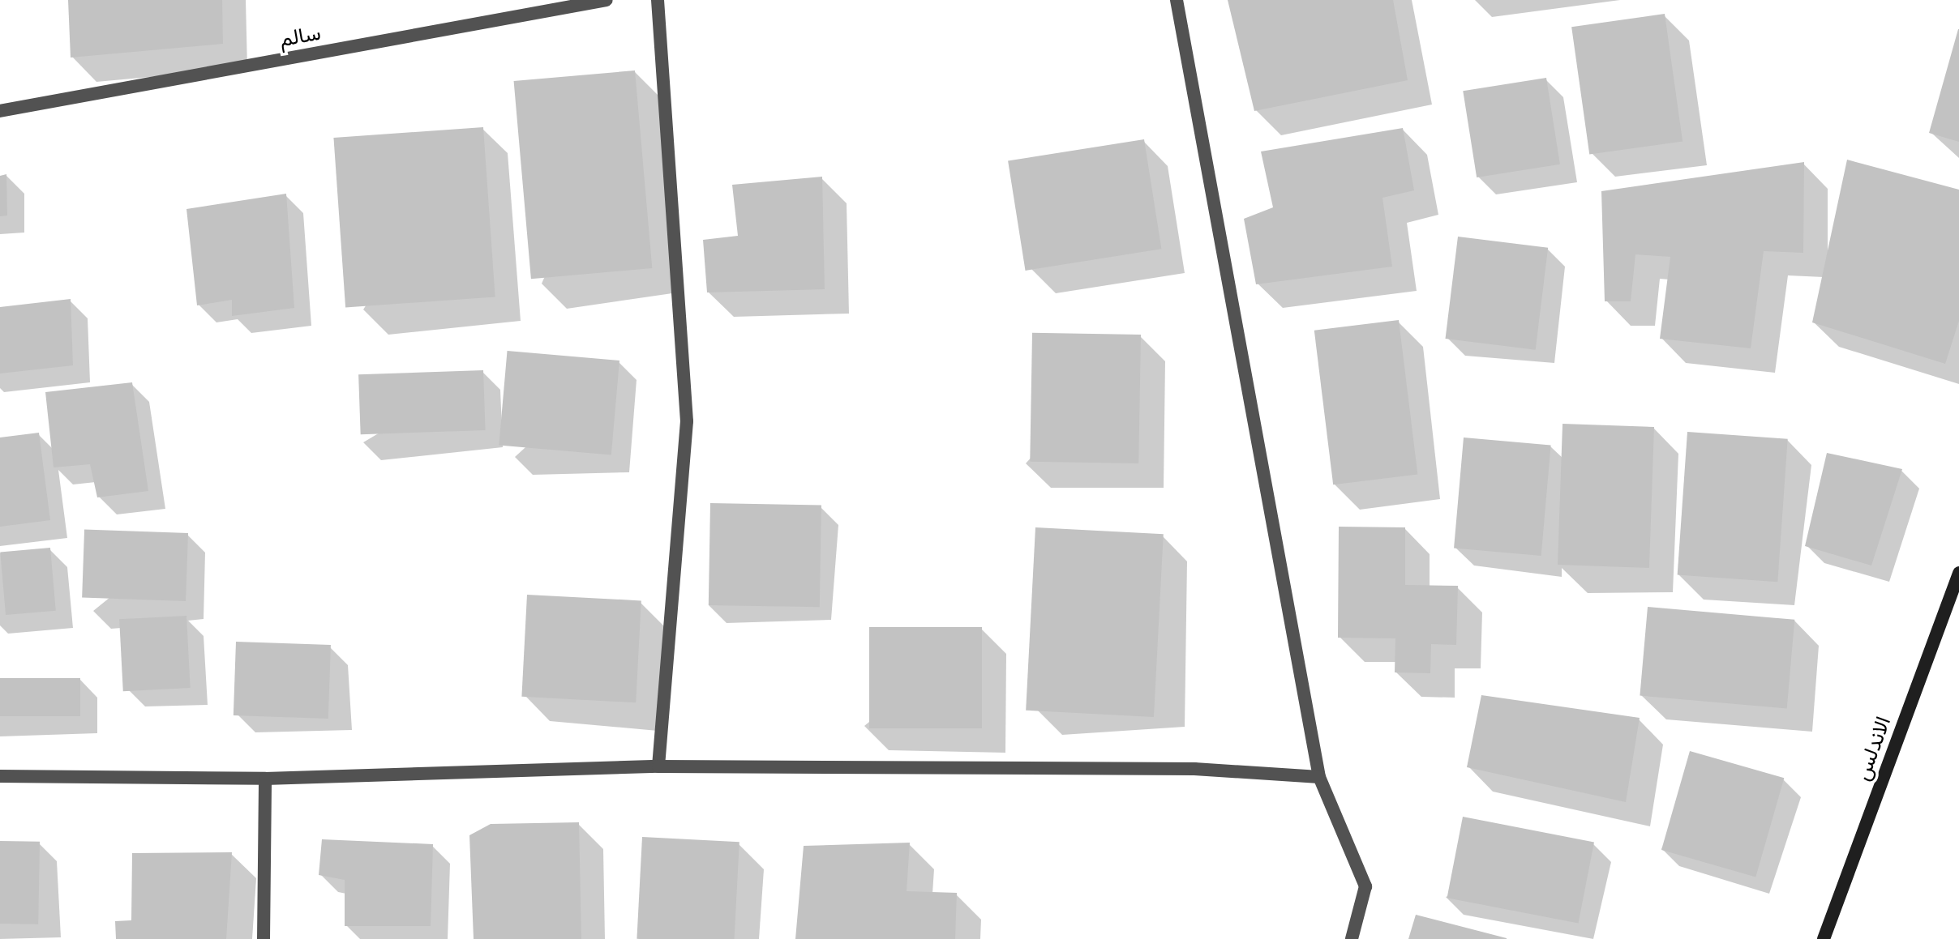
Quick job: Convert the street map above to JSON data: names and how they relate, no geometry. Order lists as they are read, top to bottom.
{
  "streets": {
    "street": ["سالم", "الاندلس"]
  }
}
